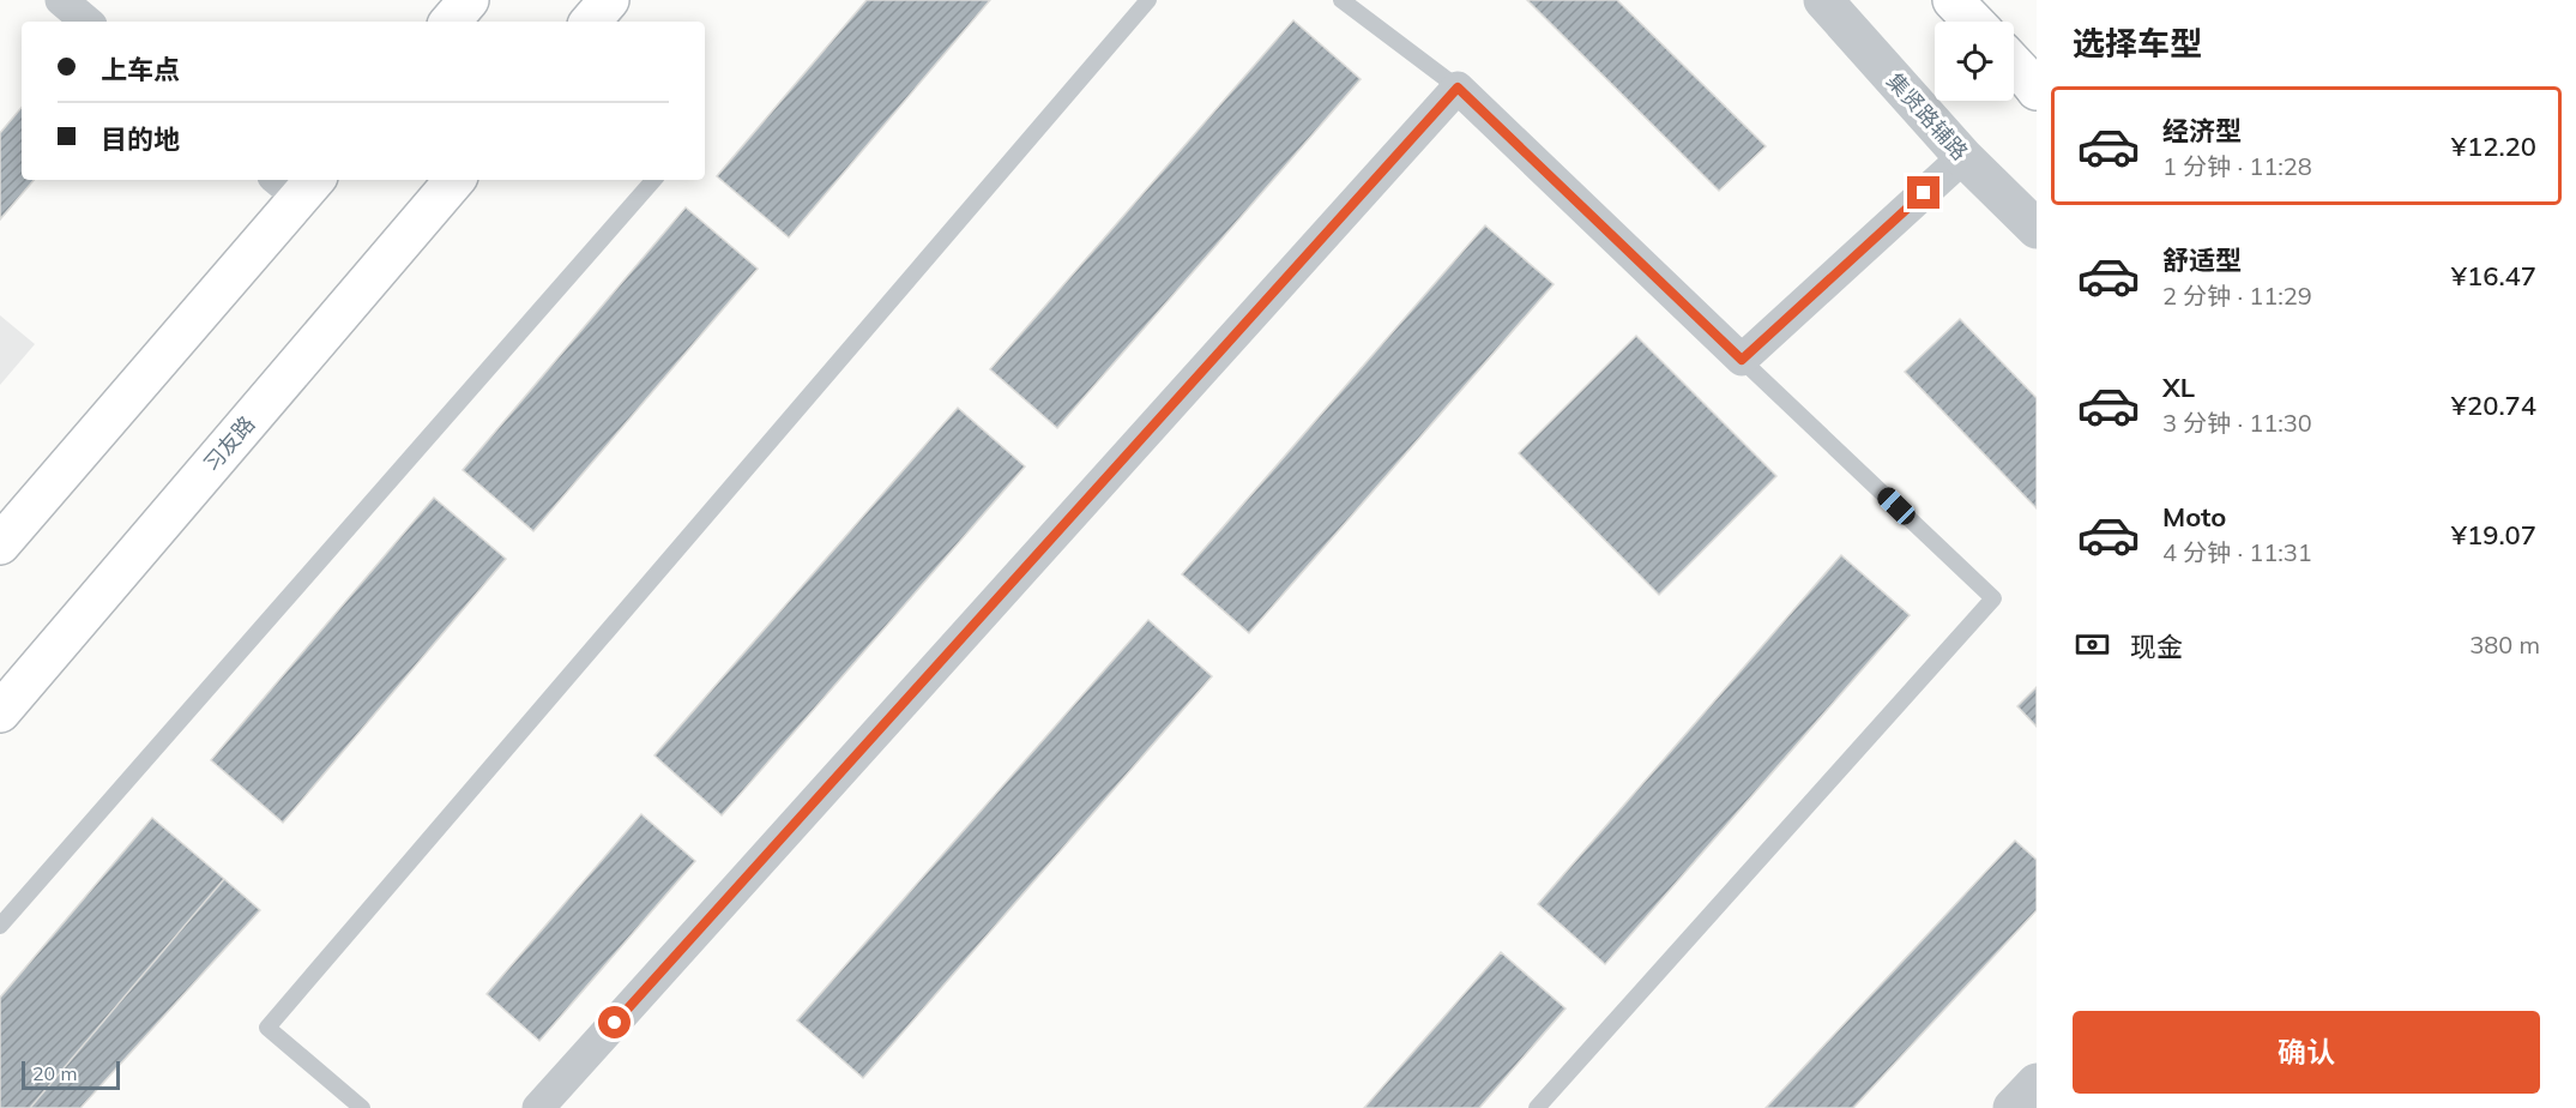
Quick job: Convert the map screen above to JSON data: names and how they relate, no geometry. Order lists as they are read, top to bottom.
{
  "streets": {
    "main road": ["习友路"],
    "street": ["集贤路辅路"]
  },
  "scale_bar": "20 m",
  "page": {
    "heading": "选择车型",
    "banner": ["上车点", "目的地"],
    "list": [
      {
        "name": "经济型",
        "note": "1 分钟 · 11:28",
        "value": "¥12.20"
      },
      {
        "name": "舒适型",
        "note": "2 分钟 · 11:29",
        "value": "¥16.47"
      },
      {
        "name": "XL",
        "note": "3 分钟 · 11:30",
        "value": "¥20.74"
      },
      {
        "name": "Moto",
        "note": "4 分钟 · 11:31",
        "value": "¥19.07"
      }
    ],
    "pay": ["现金", "380 m"],
    "buttons": "确认",
    "scale": "20 m"
  }
}
